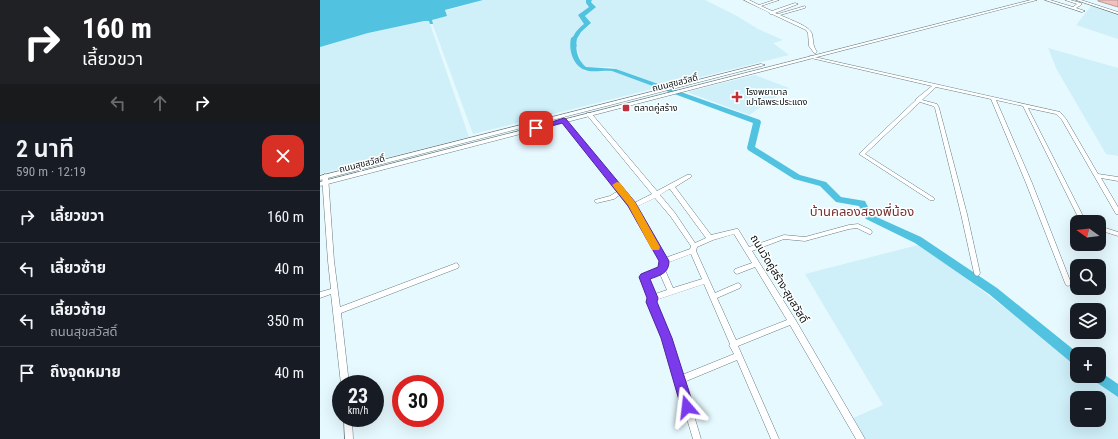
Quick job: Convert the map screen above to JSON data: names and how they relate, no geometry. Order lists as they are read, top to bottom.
{
  "streets": {
    "main road": ["ถนนสุขสวัสดิ์"],
    "street": ["ถนนวัดคู่สร้าง-สุขสวัสดิ์"]
  },
  "districts": ["บ้านคลองสองพี่น้อง"],
  "places": {
    "health": ["โรงพยาบาล เปาโลพระประแดง"],
    "transit": ["ตลาดคู่สร้าง"]
  },
  "north": "left",
  "page": {
    "turn": ["160 m", "เลี้ยวขวา"],
    "heading": ["2 นาที", "590 m · 12:19"],
    "list": [
      {
        "name": "เลี้ยวขวา",
        "value": "160 m"
      },
      {
        "name": "เลี้ยวซ้าย",
        "value": "40 m"
      },
      {
        "name": "เลี้ยวซ้าย",
        "note": "ถนนสุขสวัสดิ์",
        "value": "350 m"
      },
      {
        "name": "ถึงจุดหมาย",
        "value": "40 m"
      }
    ],
    "map_buttons": ["+", "−"],
    "speed": "23 km/h",
    "limit": "30"
  }
}
